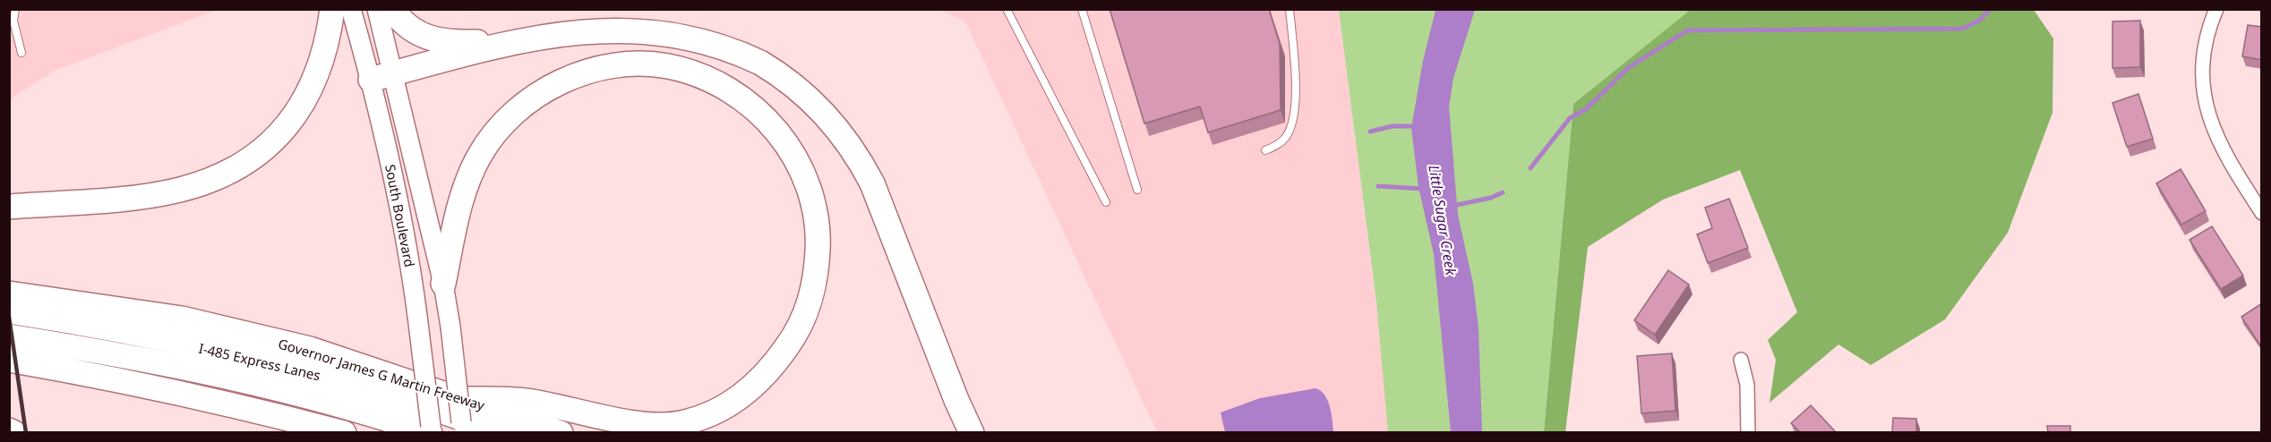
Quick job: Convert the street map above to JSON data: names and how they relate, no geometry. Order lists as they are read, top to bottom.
{
  "streets": {
    "highway": ["I-485 Express Lanes", "Governor James G Martin Freeway"],
    "main road": ["South Boulevard"]
  },
  "crossings": [
    ["South Boulevard", "I-485 Express Lanes"],
    ["South Boulevard", "Governor James G Martin Freeway"]
  ],
  "water": ["Little Sugar Creek"]
}
